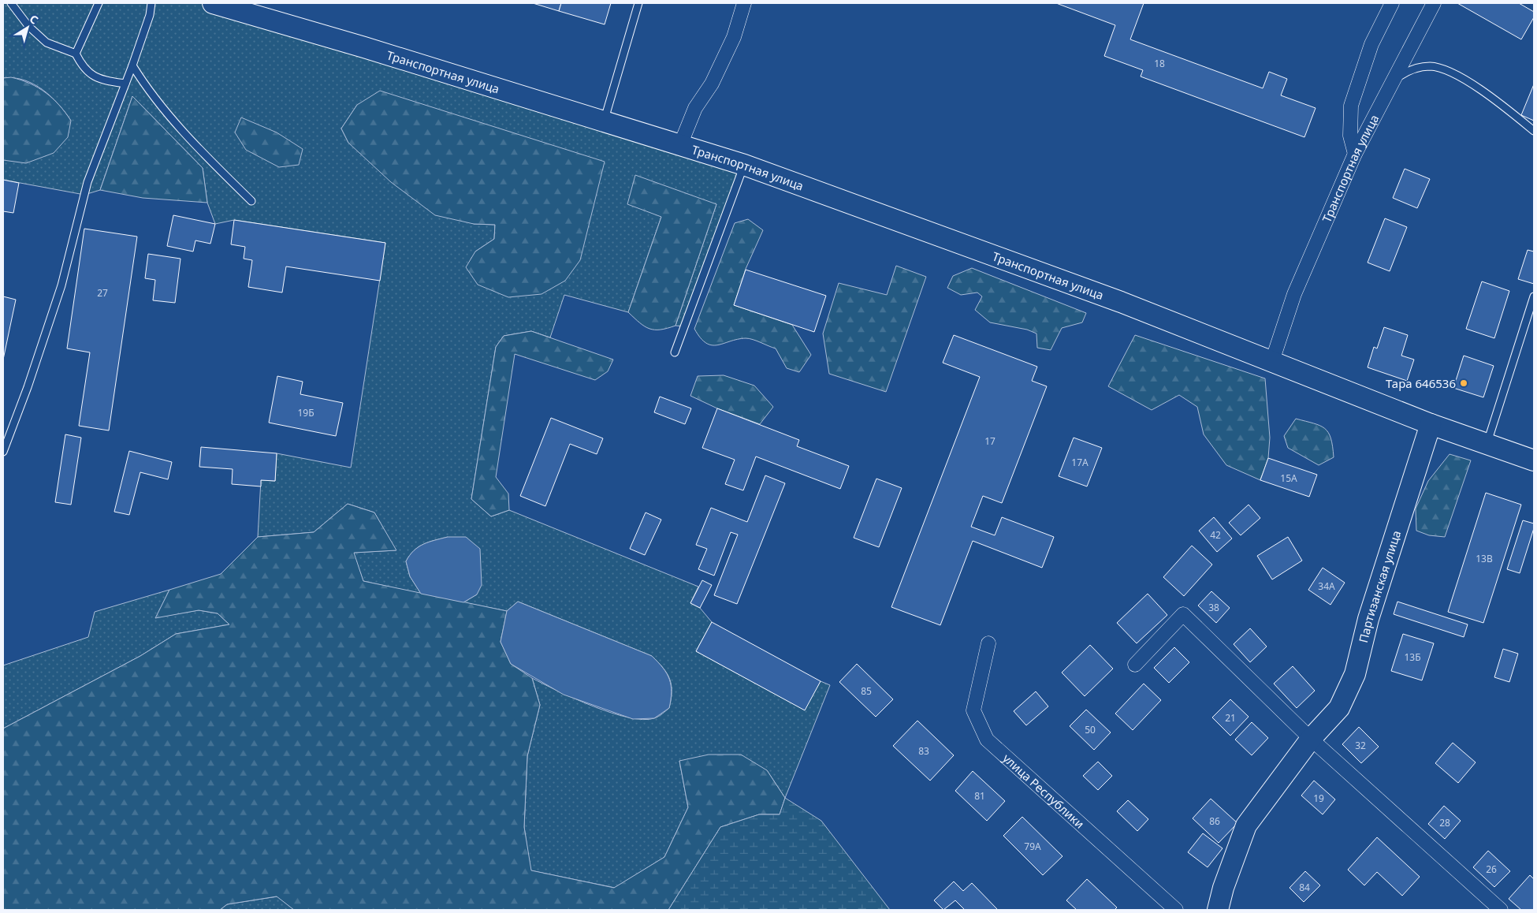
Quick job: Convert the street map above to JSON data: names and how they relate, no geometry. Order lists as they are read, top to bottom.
{
  "streets": {
    "main road": ["Транспортная улица", "Партизанская улица"],
    "street": ["улица Республики"]
  },
  "crossings": [
    ["Транспортная улица", "Партизанская улица"]
  ],
  "places": ["Тара 646536"],
  "house_numbers": [
    "18",
    "27",
    "19Б",
    "17",
    "17А",
    "15А",
    "42",
    "13В",
    "34А",
    "38",
    "13Б",
    "85",
    "21",
    "50",
    "32",
    "83",
    "81",
    "19",
    "86",
    "28",
    "79А",
    "26",
    "84"
  ],
  "north": "top right"
}
